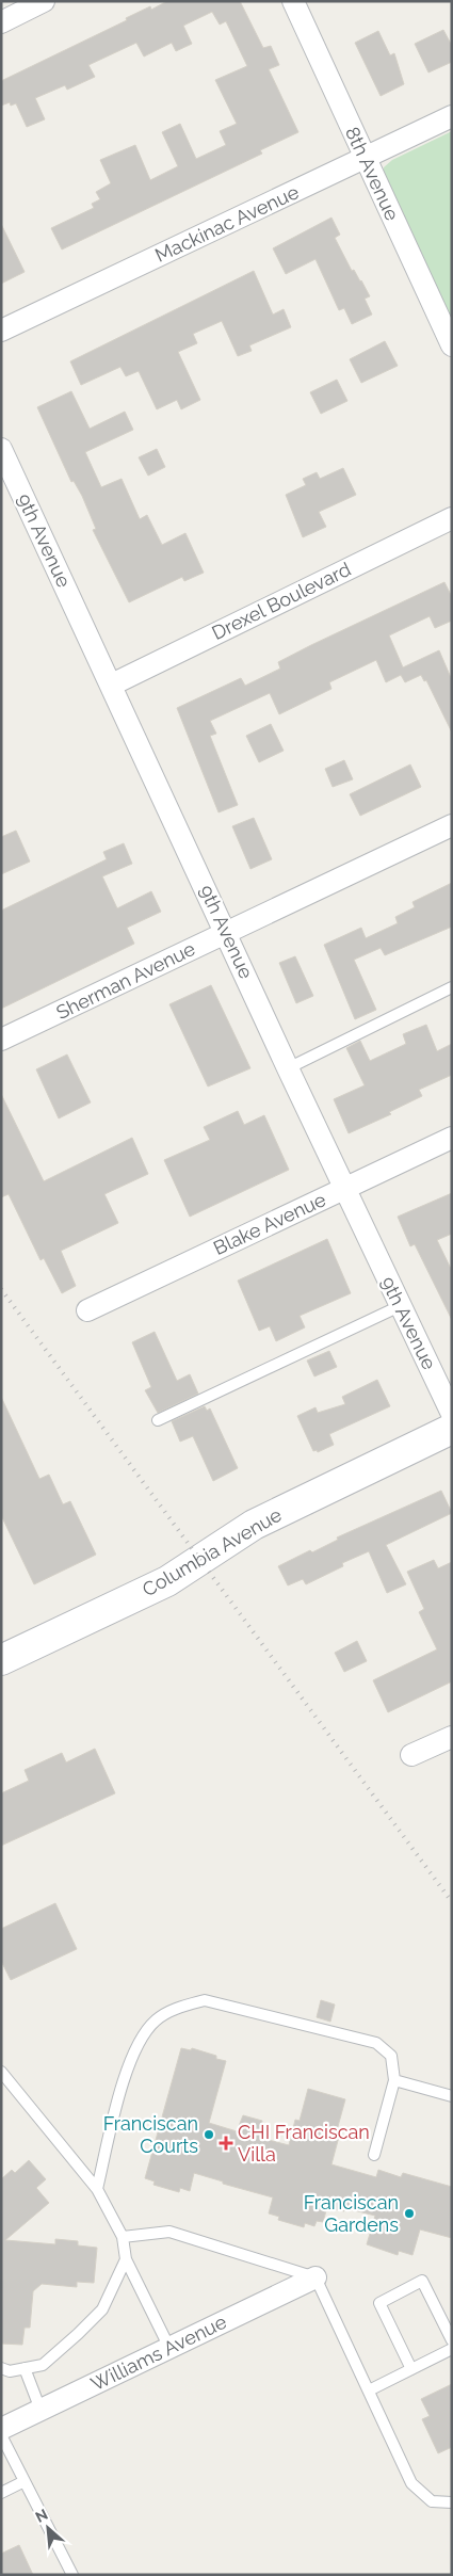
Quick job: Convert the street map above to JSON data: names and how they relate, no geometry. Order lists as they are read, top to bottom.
{
  "streets": {
    "street": [
      "8th Avenue",
      "Mackinac Avenue",
      "9th Avenue",
      "Drexel Boulevard",
      "Sherman Avenue",
      "Blake Avenue",
      "Columbia Avenue",
      "Williams Avenue"
    ]
  },
  "crossings": [
    ["8th Avenue", "Mackinac Avenue"],
    ["9th Avenue", "Drexel Boulevard"],
    ["9th Avenue", "Sherman Avenue"],
    ["9th Avenue", "Blake Avenue"]
  ],
  "places": {
    "other": ["Franciscan Courts", "Franciscan Gardens"],
    "health": ["CHI Franciscan Villa"]
  },
  "north": "top left"
}
